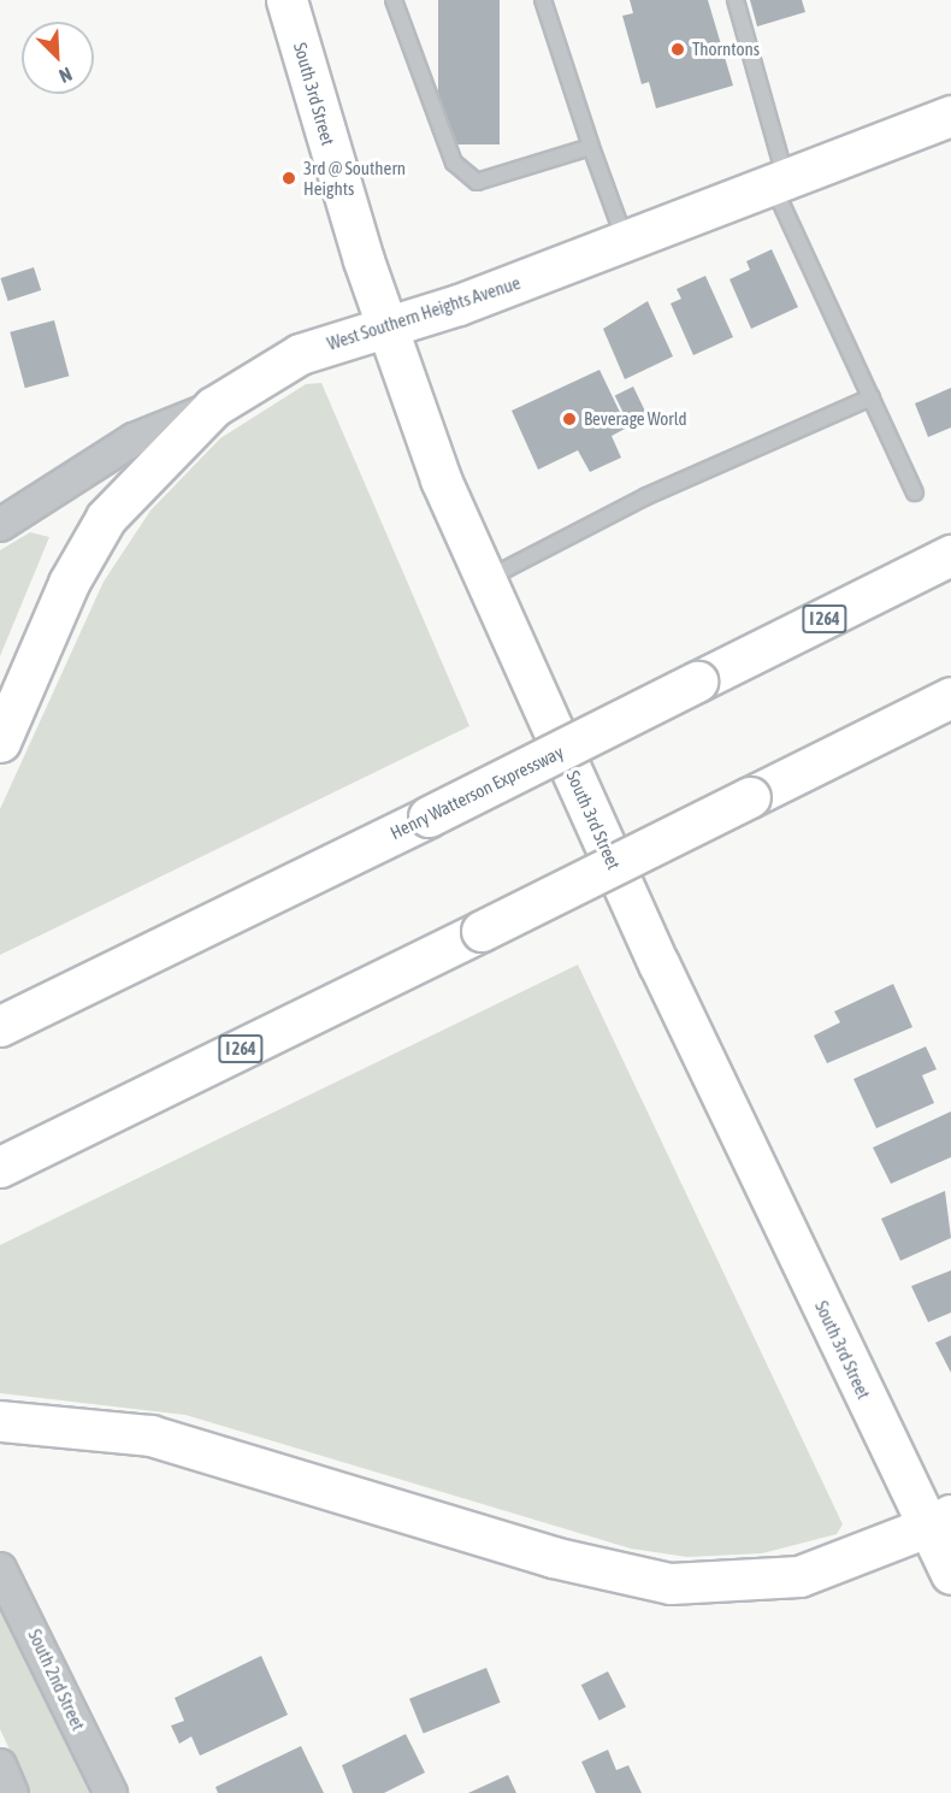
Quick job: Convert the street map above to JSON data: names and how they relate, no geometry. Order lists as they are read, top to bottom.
{
  "streets": {
    "main road": [
      "South 3rd Street",
      "West Southern Heights Avenue",
      "I 264",
      "Henry Watterson Expressway"
    ],
    "street": ["South 2nd Street"]
  },
  "crossings": [
    ["South 3rd Street", "West Southern Heights Avenue"]
  ],
  "places": ["Thorntons", "3rd @ Southern Heights", "Beverage World"],
  "north": "bottom right"
}
